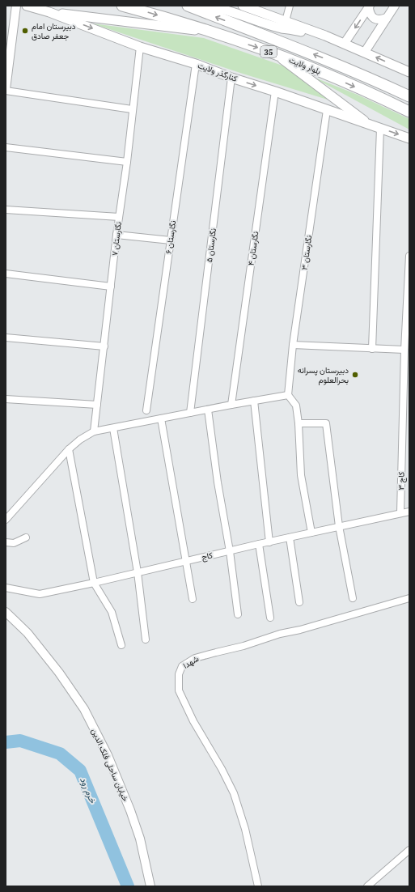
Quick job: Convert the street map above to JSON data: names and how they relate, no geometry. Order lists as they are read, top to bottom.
{
  "streets": {
    "main road": ["35", "بلوار ولایت", "کنارگذر ولایت"],
    "street": [
      "نگارستان ۶",
      "نگارستان ۷",
      "نگارستان ۵",
      "نگارستان ۴",
      "نگارستان ۳",
      "کاج ۳",
      "کاج",
      "شهدا",
      "خیابان ساحلی فلک الدین"
    ]
  },
  "crossings": [
    ["کنارگذر ولایت", "نگارستان ۶"],
    ["کنارگذر ولایت", "نگارستان ۷"],
    ["کنارگذر ولایت", "نگارستان ۵"],
    ["کنارگذر ولایت", "نگارستان ۴"],
    ["کنارگذر ولایت", "نگارستان ۳"],
    ["کاج ۳", "کاج"]
  ],
  "water": ["خرم رود"],
  "places": ["دبیرستان امام جعفر صادق", "دبیرستان پسرانه بحرالعلوم"]
}
